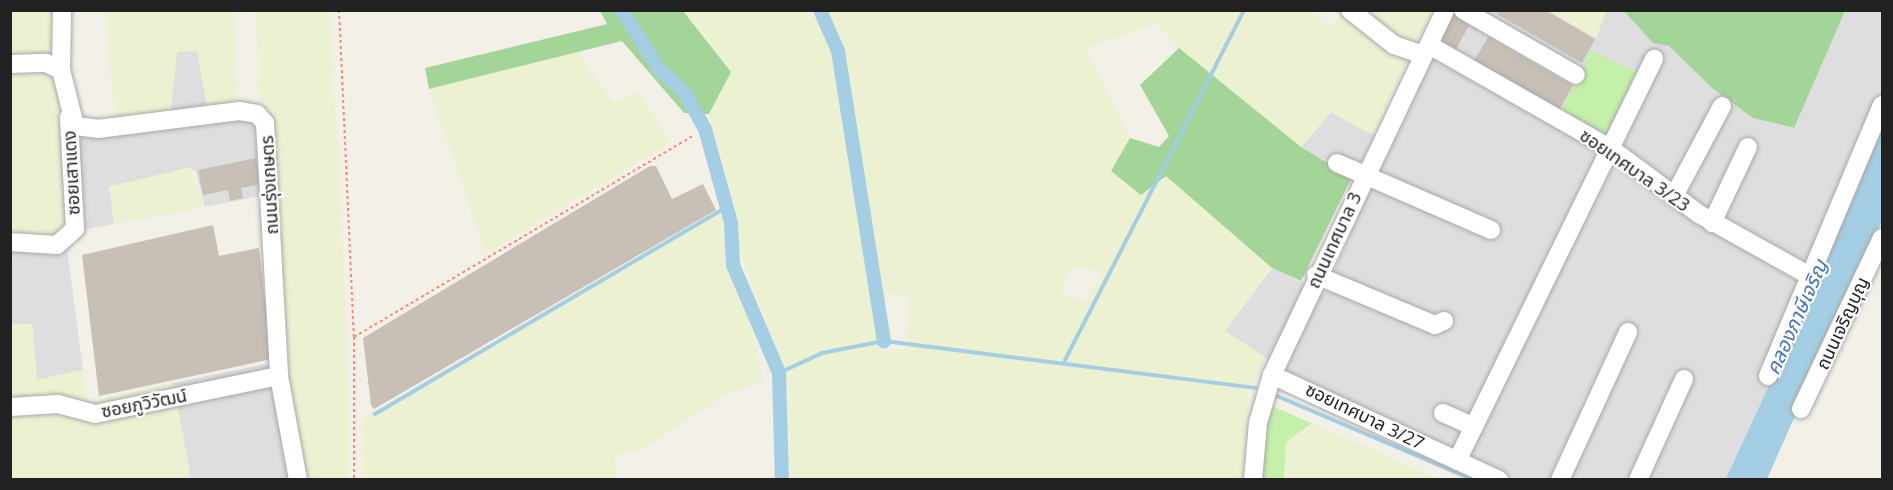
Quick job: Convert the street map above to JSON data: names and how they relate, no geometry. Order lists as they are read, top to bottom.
{
  "streets": {
    "street": [
      "ซอยเทศบาล 3/23",
      "ซอยเสาแดง",
      "ถนนรุ่งเกษตร",
      "ถนนเทศบาล 3",
      "ถนนเจริญบุญ",
      "ซอยภูวิวัฒน์",
      "ซอยเทศบาล 3/27"
    ]
  },
  "crossings": [
    ["ซอยเทศบาล 3/23", "ถนนเทศบาล 3"],
    ["ซอยเสาแดง", "ถนนรุ่งเกษตร"],
    ["ถนนรุ่งเกษตร", "ซอยภูวิวัฒน์"],
    ["ถนนเทศบาล 3", "ซอยเทศบาล 3/27"]
  ],
  "water": ["คลองภาษีเจริญ"]
}
